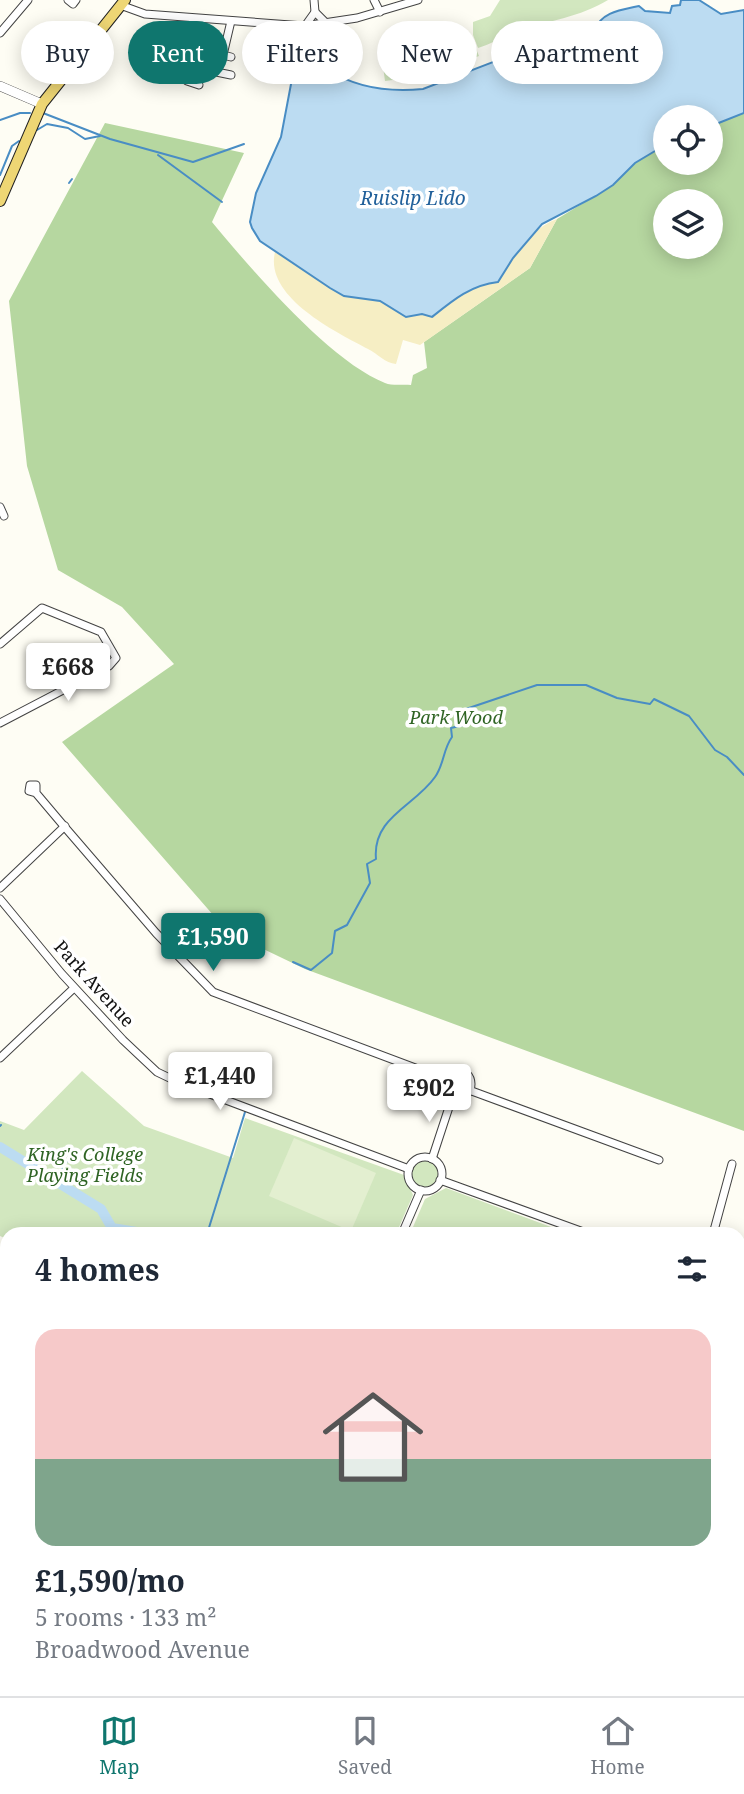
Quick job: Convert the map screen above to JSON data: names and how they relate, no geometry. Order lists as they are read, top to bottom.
{
  "streets": {
    "street": ["Park Avenue"]
  },
  "water": ["Ruislip Lido"],
  "parks": ["Park Wood", "King's College Playing Fields"],
  "page": {
    "chip": [
      "Buy",
      "Rent",
      "Filters",
      "New",
      "Apartment"
    ],
    "price": [
      "£668",
      "£1,590",
      "£1,440",
      "£902"
    ],
    "heading": "4 homes",
    "list": [
      {
        "name": "£1,590/mo",
        "note": "5 rooms · 133 m² · Broadwood Avenue"
      }
    ],
    "tabs": ["Map", "Saved", "Home"]
  }
}
